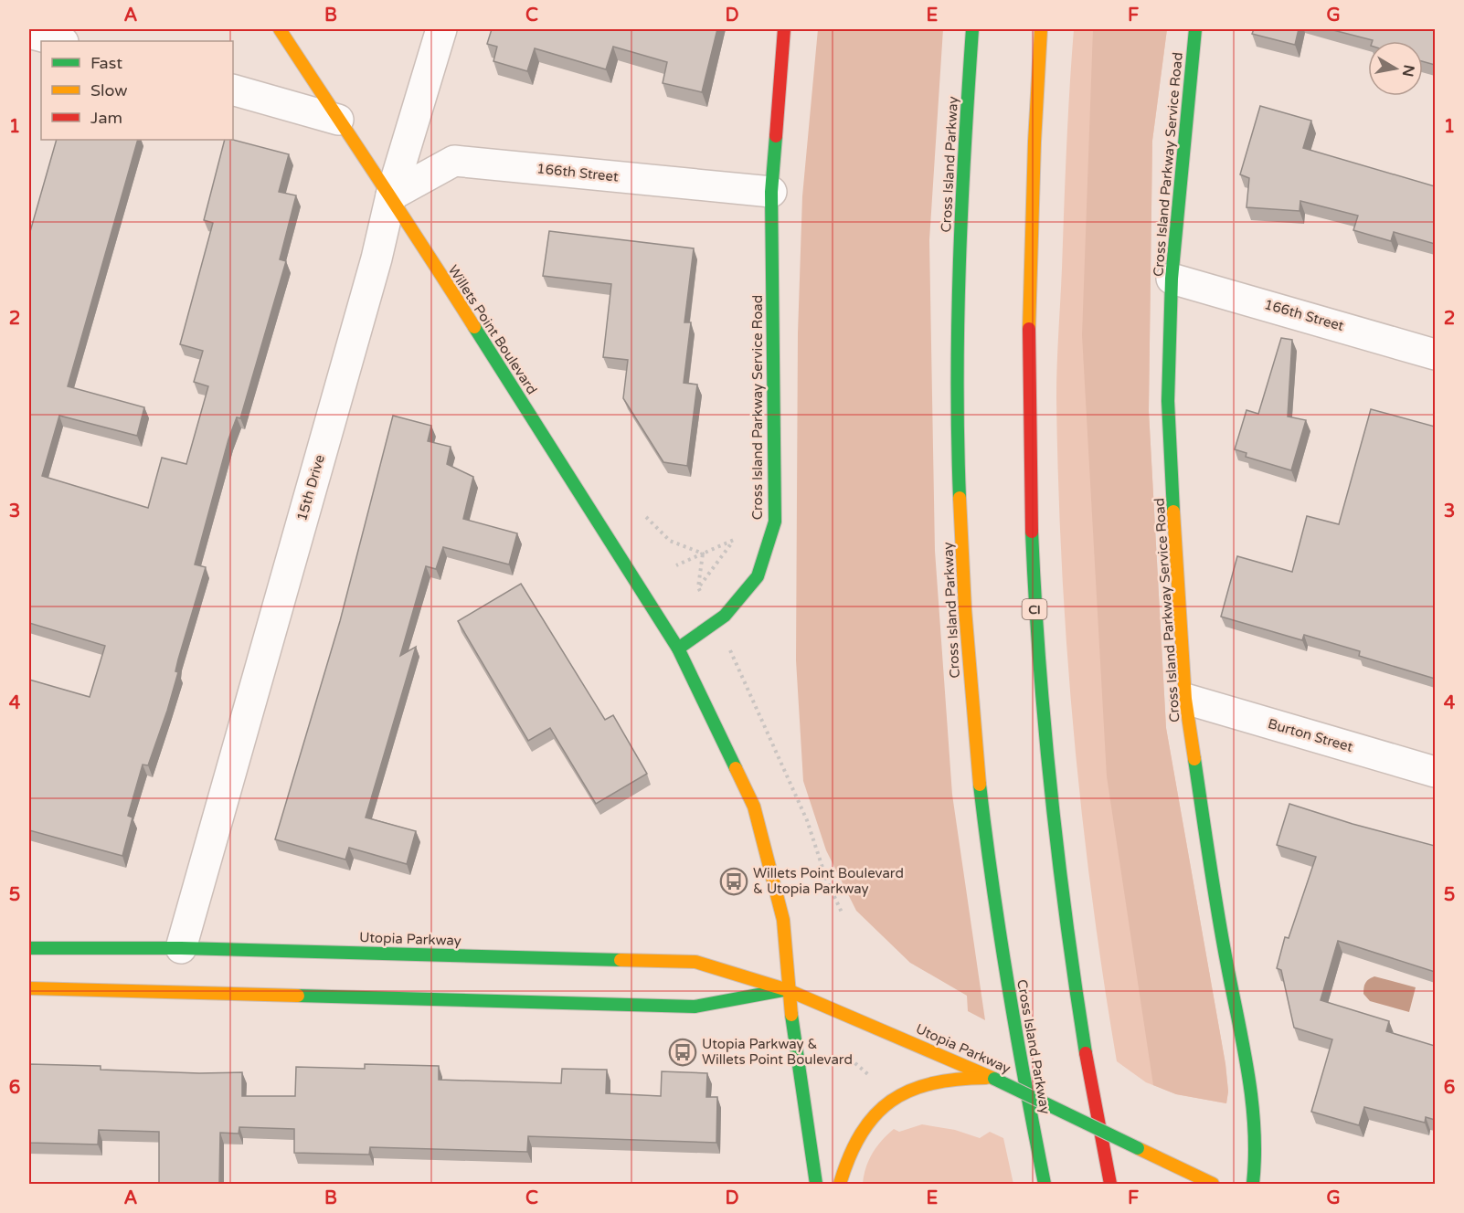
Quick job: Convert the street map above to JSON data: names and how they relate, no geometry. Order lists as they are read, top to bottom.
{
  "streets": {
    "main road": [
      "Cross Island Parkway",
      "Cross Island Parkway Service Road",
      "Willets Point Boulevard",
      "CI",
      "Utopia Parkway"
    ],
    "street": ["166th Street", "15th Drive", "Burton Street"]
  },
  "crossings": [
    ["Cross Island Parkway Service Road", "166th Street"],
    ["Cross Island Parkway Service Road", "Willets Point Boulevard"],
    ["Cross Island Parkway Service Road", "Burton Street"],
    ["166th Street", "Willets Point Boulevard"],
    ["166th Street", "15th Drive"],
    ["Willets Point Boulevard", "15th Drive"],
    ["15th Drive", "Utopia Parkway"]
  ],
  "places": {
    "bus stop": ["Willets Point Boulevard & Utopia Parkway", "Utopia Parkway & Willets Point Boulevard"]
  },
  "legend": ["Fast", "Slow", "Jam"],
  "north": "right",
  "grid": {
    "columns": [
      "A",
      "B",
      "C",
      "D",
      "E",
      "F",
      "G"
    ],
    "rows": [
      "1",
      "2",
      "3",
      "4",
      "5",
      "6"
    ]
  }
}
